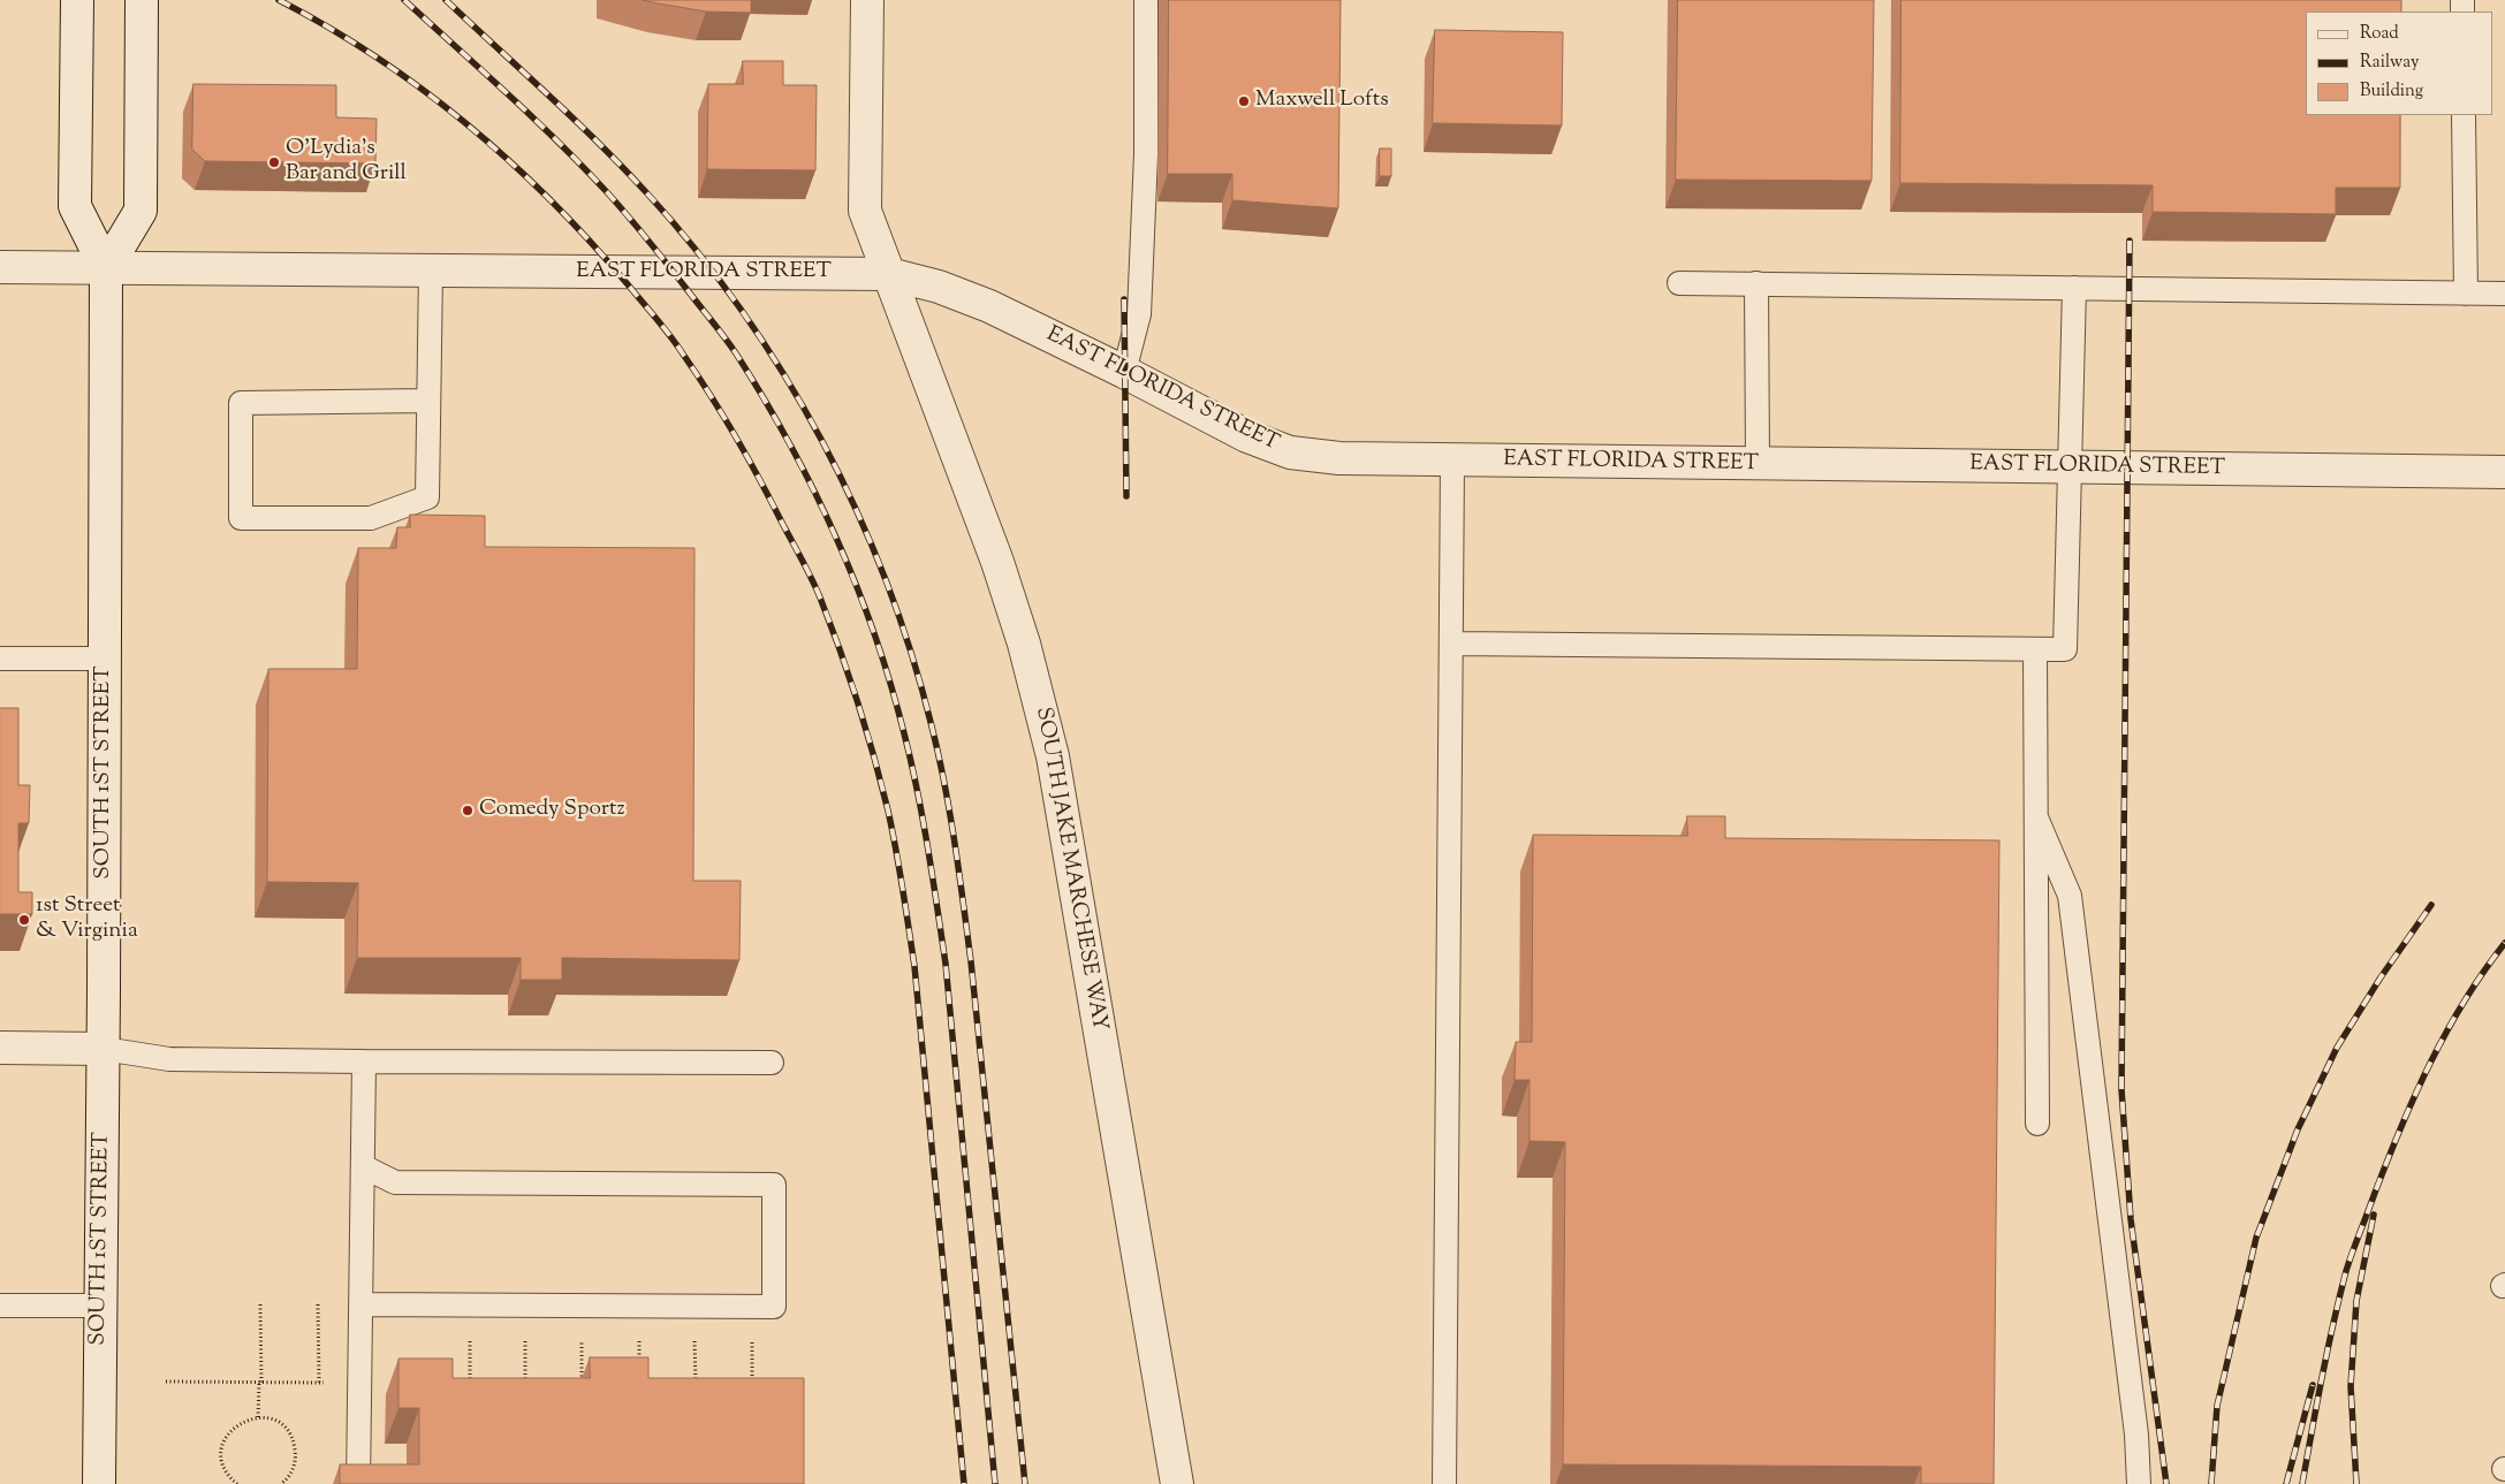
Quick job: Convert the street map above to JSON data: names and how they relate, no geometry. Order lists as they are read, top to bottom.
{
  "streets": {
    "street": ["EAST FLORIDA STREET", "SOUTH 1ST STREET", "SOUTH JAKE MARCHESE WAY"]
  },
  "crossings": [
    ["EAST FLORIDA STREET", "SOUTH 1ST STREET"],
    ["EAST FLORIDA STREET", "SOUTH JAKE MARCHESE WAY"]
  ],
  "places": [
    "Maxwell Lofts",
    "O'Lydia's Bar and Grill",
    "Comedy Sportz",
    "1st Street & Virginia"
  ],
  "legend": ["Road", "Railway", "Building"]
}
